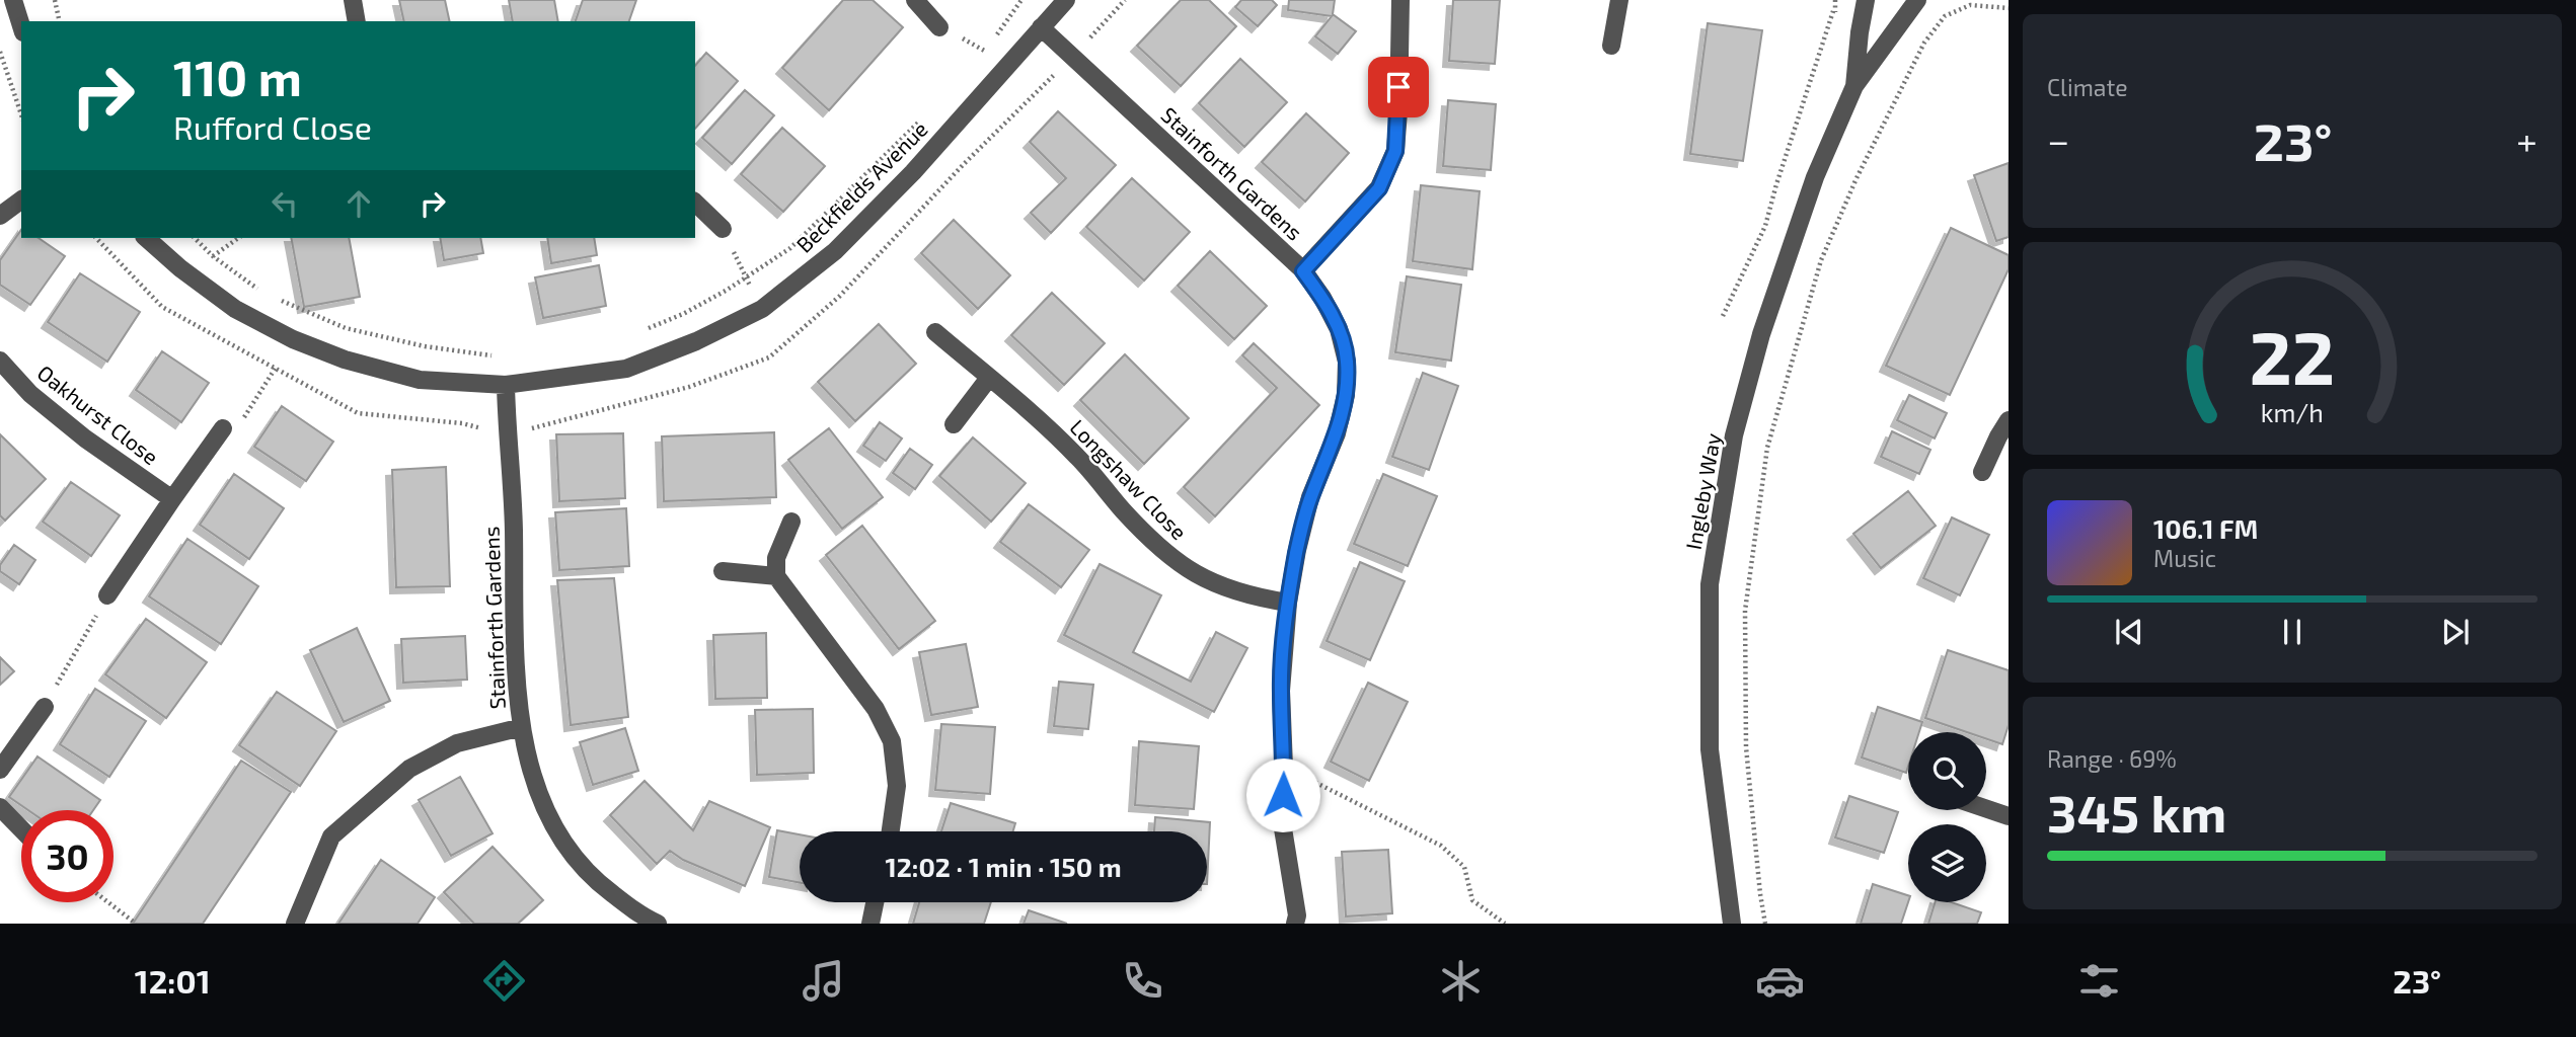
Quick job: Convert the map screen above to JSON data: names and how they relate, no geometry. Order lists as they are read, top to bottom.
{
  "streets": {
    "street": [
      "Stainforth Gardens",
      "Beckfields Avenue",
      "Oakhurst Close",
      "Longshaw Close",
      "Ingleby Way"
    ]
  },
  "crossings": [
    ["Stainforth Gardens", "Beckfields Avenue"],
    ["Stainforth Gardens", "Longshaw Close"]
  ],
  "page": {
    "tile": [
      "Climate",
      ["Range · 69%", "345 km"]
    ],
    "turn": ["110 m", "Rufford Close"],
    "heat": ["−", "23°", "+"],
    "song": ["106.1 FM", "Music"],
    "limit": "30",
    "trip": "12:02 · 1 min · 150 m",
    "tabs": ["12:01", "23°"],
    "gauge": ["22", "km/h"]
  }
}
